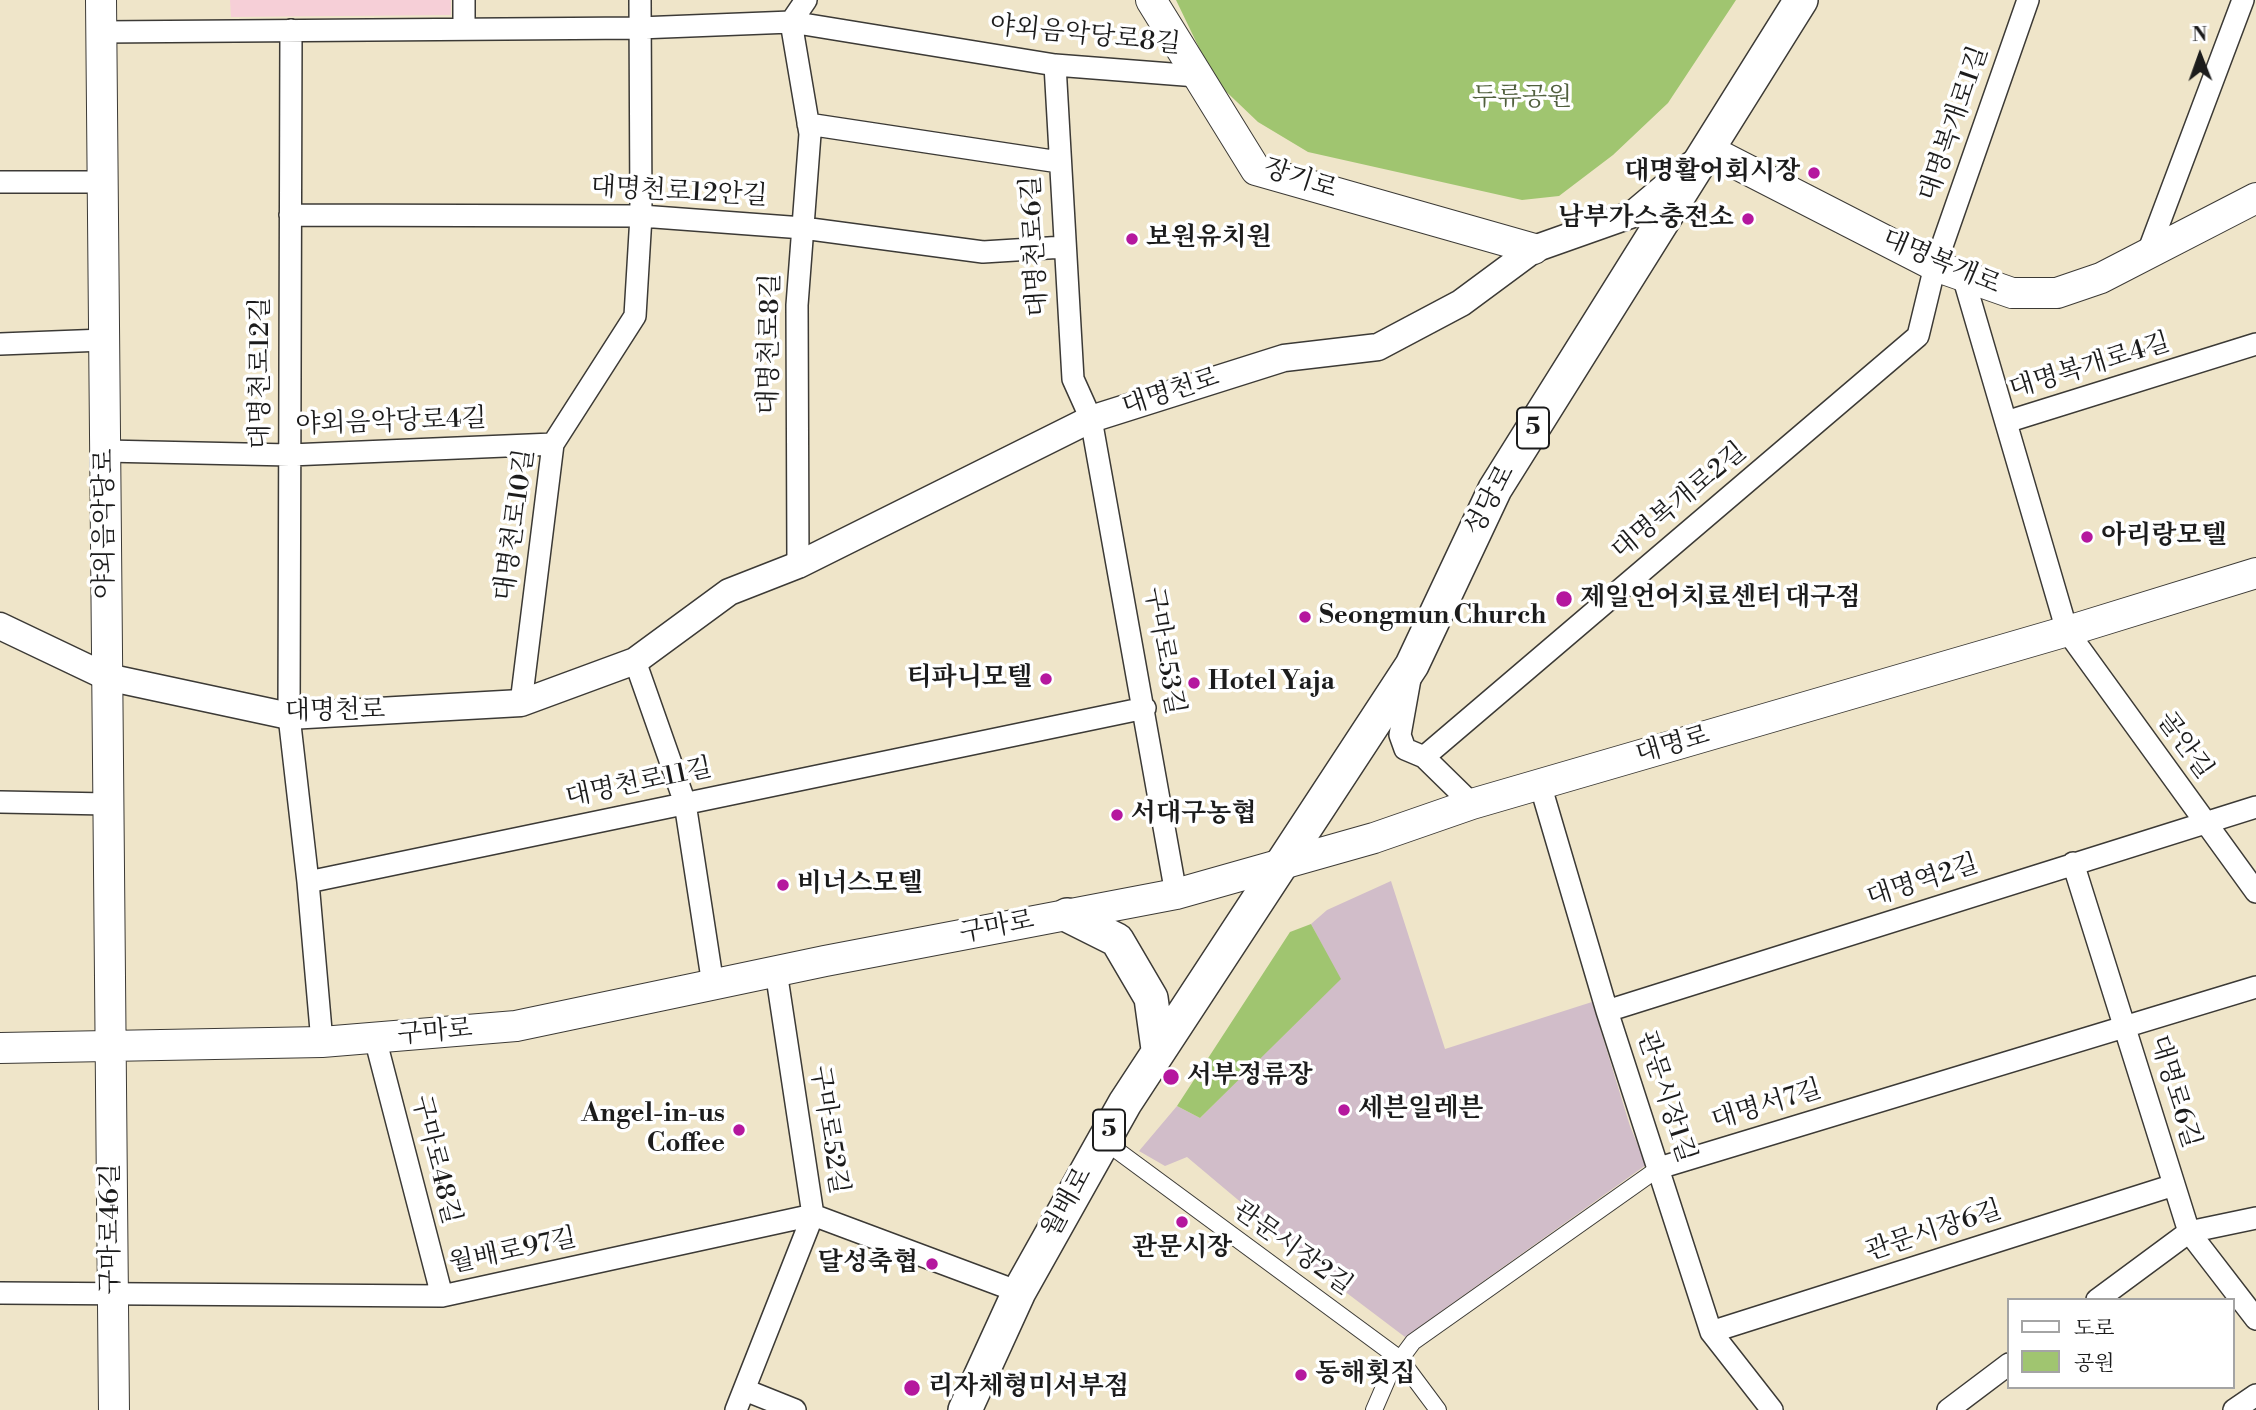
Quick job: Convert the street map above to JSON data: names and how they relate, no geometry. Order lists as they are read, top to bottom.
{
  "streets": {
    "main road": [
      "장기로",
      "대명복개로",
      "5",
      "성당로",
      "야외음악당로",
      "대명로",
      "구마로",
      "월배로",
      "구마로46길"
    ],
    "street": [
      "야외음악당로8길",
      "대명복개로1길",
      "대명천로12안길",
      "대명천로6길",
      "대명천로8길",
      "대명복개로4길",
      "대명천로12길",
      "대명천로",
      "야외음악당로4길",
      "대명복개로2길",
      "대명천로10길",
      "구마로53길",
      "골안길",
      "대명천로11길",
      "대명역2길",
      "대명로6길",
      "관문시장1길",
      "대명서7길",
      "구마로52길",
      "구마로48길",
      "관문시장6길",
      "관문시장2길",
      "월배로97길"
    ]
  },
  "crossings": [
    ["야외음악당로8길", "장기로"],
    ["야외음악당로8길", "대명천로6길"],
    ["야외음악당로8길", "대명천로8길"],
    ["야외음악당로8길", "대명천로12길"],
    ["야외음악당로8길", "야외음악당로"],
    ["야외음악당로8길", "대명천로10길"],
    ["대명복개로1길", "대명복개로"],
    ["대명복개로1길", "대명복개로2길"],
    ["장기로", "대명천로"],
    ["대명천로12안길", "대명천로6길"],
    ["대명천로12안길", "대명천로8길"],
    ["대명천로12안길", "대명천로12길"],
    ["대명천로12안길", "대명천로10길"],
    ["대명천로6길", "대명천로"],
    ["대명천로6길", "구마로53길"],
    ["대명복개로", "대명복개로4길"],
    ["대명복개로", "대명천로"],
    ["대명복개로", "성당로"],
    ["대명복개로", "대명복개로2길"],
    ["대명천로8길", "대명천로"],
    ["대명천로12길", "대명천로"],
    ["대명천로12길", "야외음악당로4길"],
    ["대명천로", "성당로"],
    ["대명천로", "야외음악당로"],
    ["대명천로", "대명천로10길"],
    ["대명천로", "구마로53길"],
    ["야외음악당로4길", "야외음악당로"],
    ["야외음악당로4길", "대명천로10길"],
    ["성당로", "대명로"],
    ["성당로", "구마로"],
    ["성당로", "월배로"],
    ["야외음악당로", "구마로"],
    ["야외음악당로", "구마로46길"],
    ["구마로53길", "대명천로11길"],
    ["구마로53길", "구마로"],
    ["대명로", "골안길"],
    ["대명로", "구마로"],
    ["대명로", "관문시장1길"],
    ["대명로", "월배로"],
    ["골안길", "대명역2길"],
    ["대명역2길", "대명로6길"],
    ["대명역2길", "관문시장1길"],
    ["구마로", "구마로52길"],
    ["구마로", "구마로48길"],
    ["구마로", "월배로"],
    ["구마로", "구마로46길"],
    ["대명로6길", "대명서7길"],
    ["대명로6길", "관문시장6길"],
    ["관문시장1길", "대명서7길"],
    ["관문시장1길", "관문시장6길"],
    ["대명서7길", "관문시장2길"],
    ["구마로52길", "월배로97길"],
    ["구마로48길", "월배로97길"],
    ["월배로", "관문시장2길"],
    ["구마로46길", "월배로97길"]
  ],
  "parks": ["두류공원"],
  "places": [
    "대명활어회시장",
    "남부가스충전소",
    "보원유치원",
    "아리랑모텔",
    "제일언어치료센터 대구점",
    "Seongmun Church",
    "티파니모텔",
    "Hotel Yaja",
    "서대구농협",
    "비너스모텔",
    "서부정류장",
    "세븐일레븐",
    "Angel-in-us Coffee",
    "관문시장",
    "달성축협",
    "동해횟집",
    "리자체형미서부점"
  ],
  "legend": ["도로", "공원"],
  "north": "top"
}
